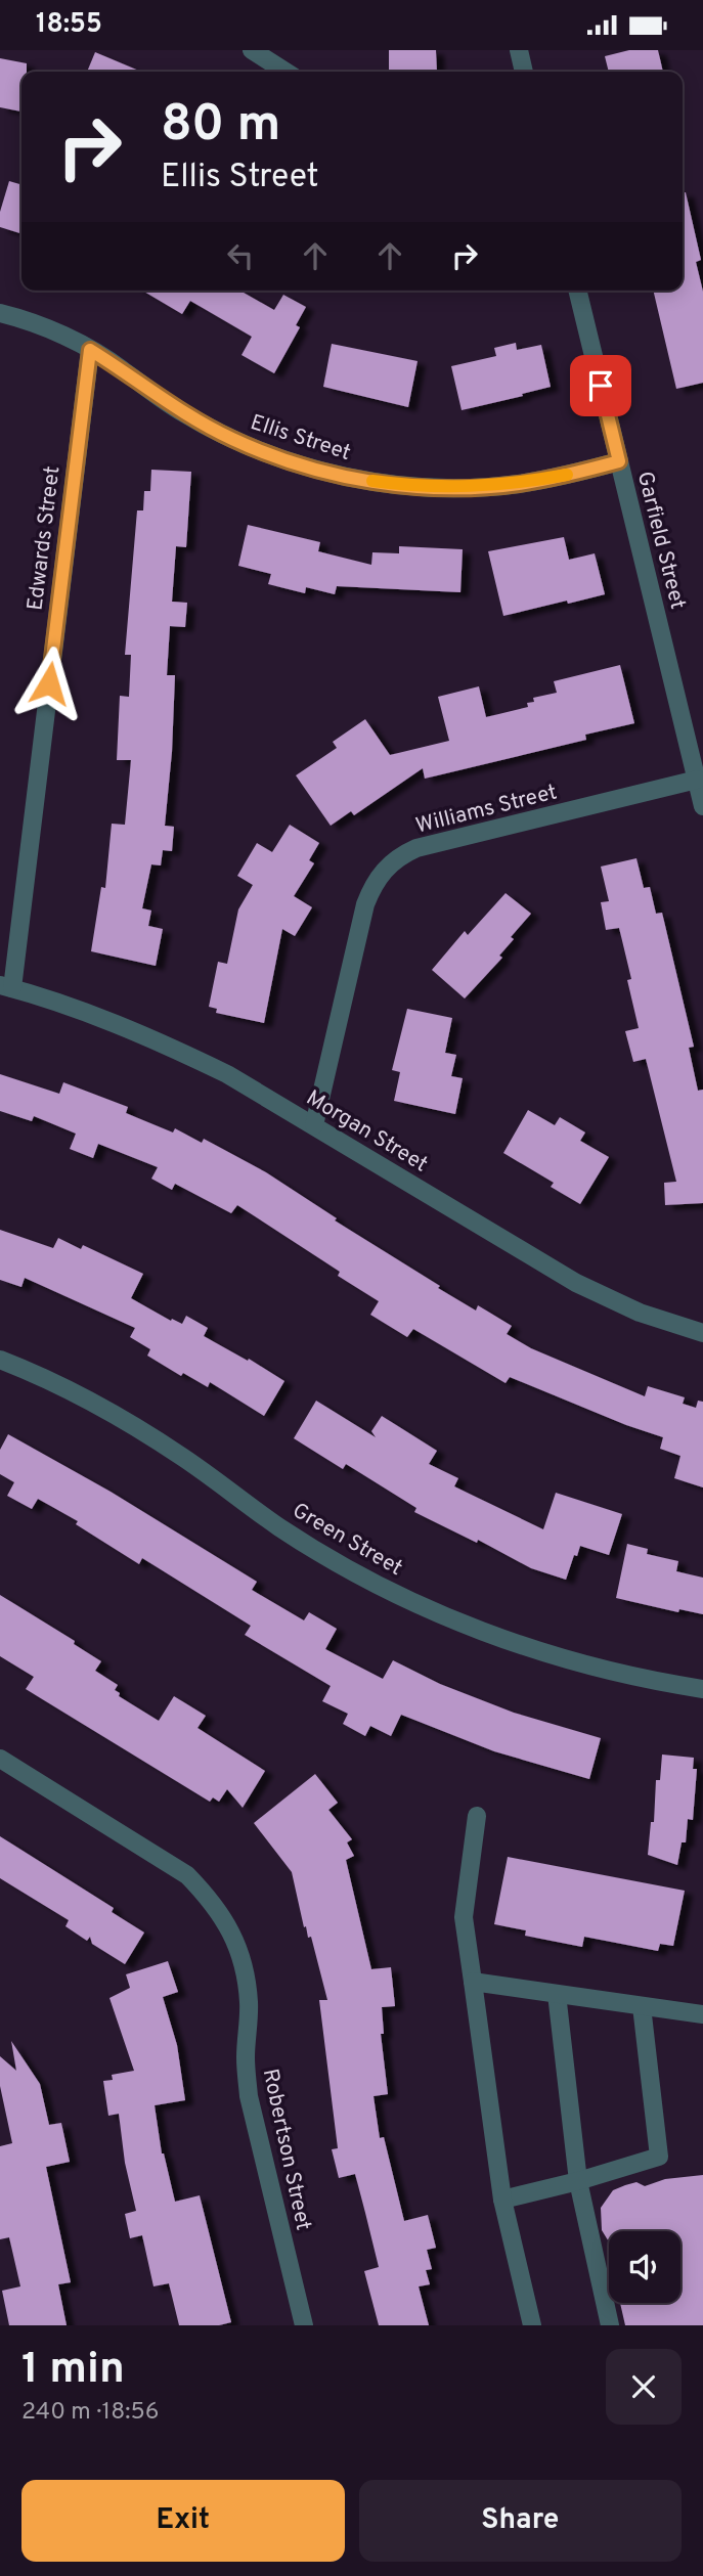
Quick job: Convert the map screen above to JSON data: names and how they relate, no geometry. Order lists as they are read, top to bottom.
{
  "streets": {
    "street": [
      "Ellis Street",
      "Edwards Street",
      "Garfield Street",
      "Williams Street",
      "Morgan Street",
      "Green Street",
      "Robertson Street"
    ]
  },
  "crossings": [
    ["Ellis Street", "Edwards Street"],
    ["Ellis Street", "Garfield Street"],
    ["Edwards Street", "Morgan Street"],
    ["Garfield Street", "Williams Street"],
    ["Williams Street", "Morgan Street"]
  ],
  "page": {
    "status": "18:55",
    "turn": ["80 m", "Ellis Street"],
    "heading": ["1 min", "240 m · 18:56"],
    "buttons": ["Exit", "Share"]
  }
}
